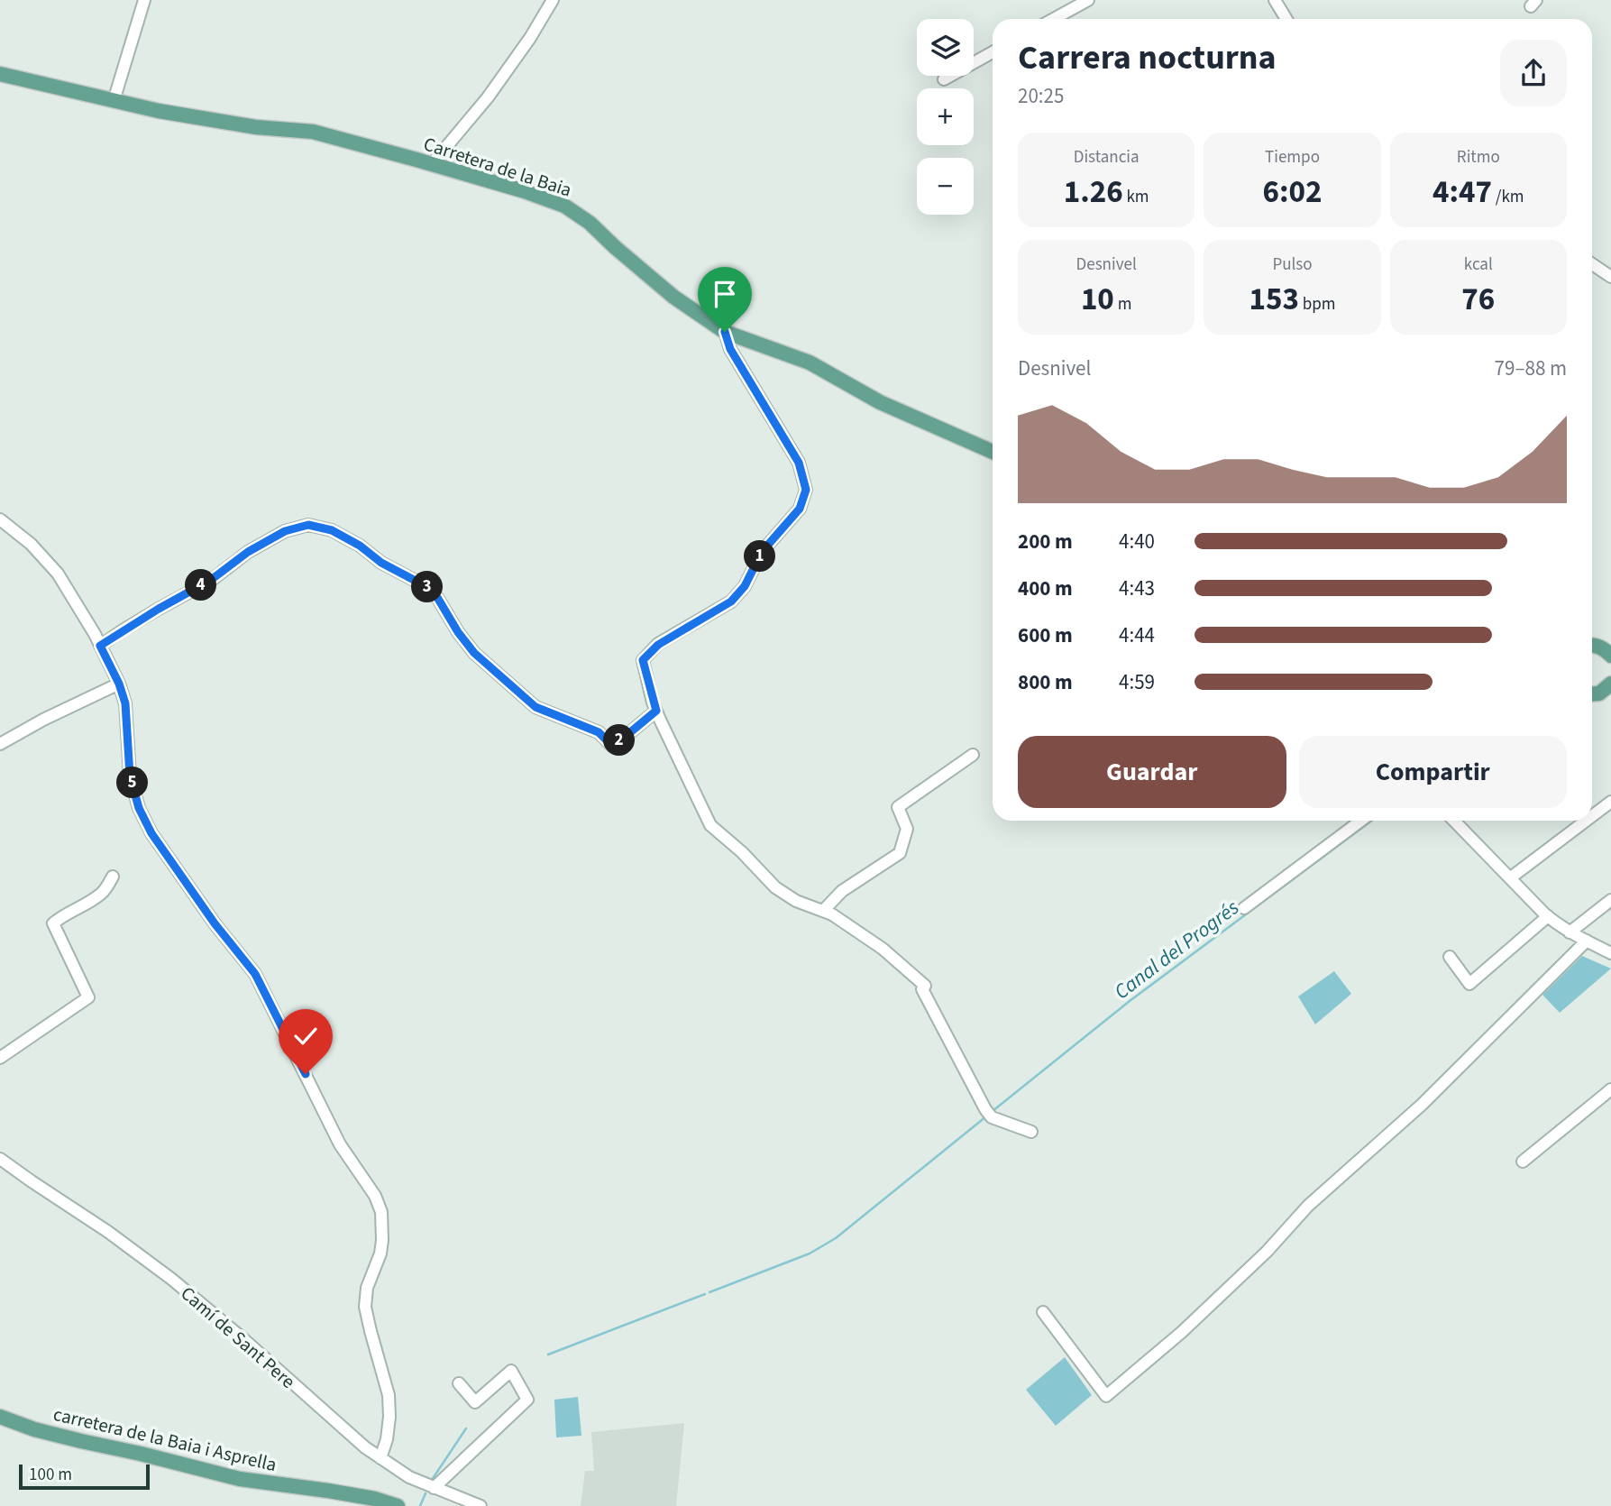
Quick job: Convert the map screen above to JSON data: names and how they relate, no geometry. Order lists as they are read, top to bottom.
{
  "streets": {
    "main road": ["Carretera de la Baia", "carretera de la Baia i Asprella"],
    "street": ["Camí de Sant Pere"]
  },
  "water": ["Canal del Progrés"],
  "scale_bar": "100 m",
  "page": {
    "map_buttons": ["+", "−"],
    "heading": ["Carrera nocturna", "20:25"],
    "stats": [
      ["Distancia", "1.26 km"],
      ["Tiempo", "6:02"],
      ["Ritmo", "4:47 /km"],
      ["Desnivel", "10 m"],
      ["Pulso", "153 bpm"],
      ["kcal", "76"]
    ],
    "chart": ["Desnivel", "79–88 m"],
    "list": [
      {
        "name": "200 m",
        "note": "4:40"
      },
      {
        "name": "400 m",
        "note": "4:43"
      },
      {
        "name": "600 m",
        "note": "4:44"
      },
      {
        "name": "800 m",
        "note": "4:59"
      }
    ],
    "pins": [
      "1",
      "4",
      "3",
      "2",
      "5"
    ],
    "buttons": ["Guardar", "Compartir"],
    "scale": "100 m"
  }
}
